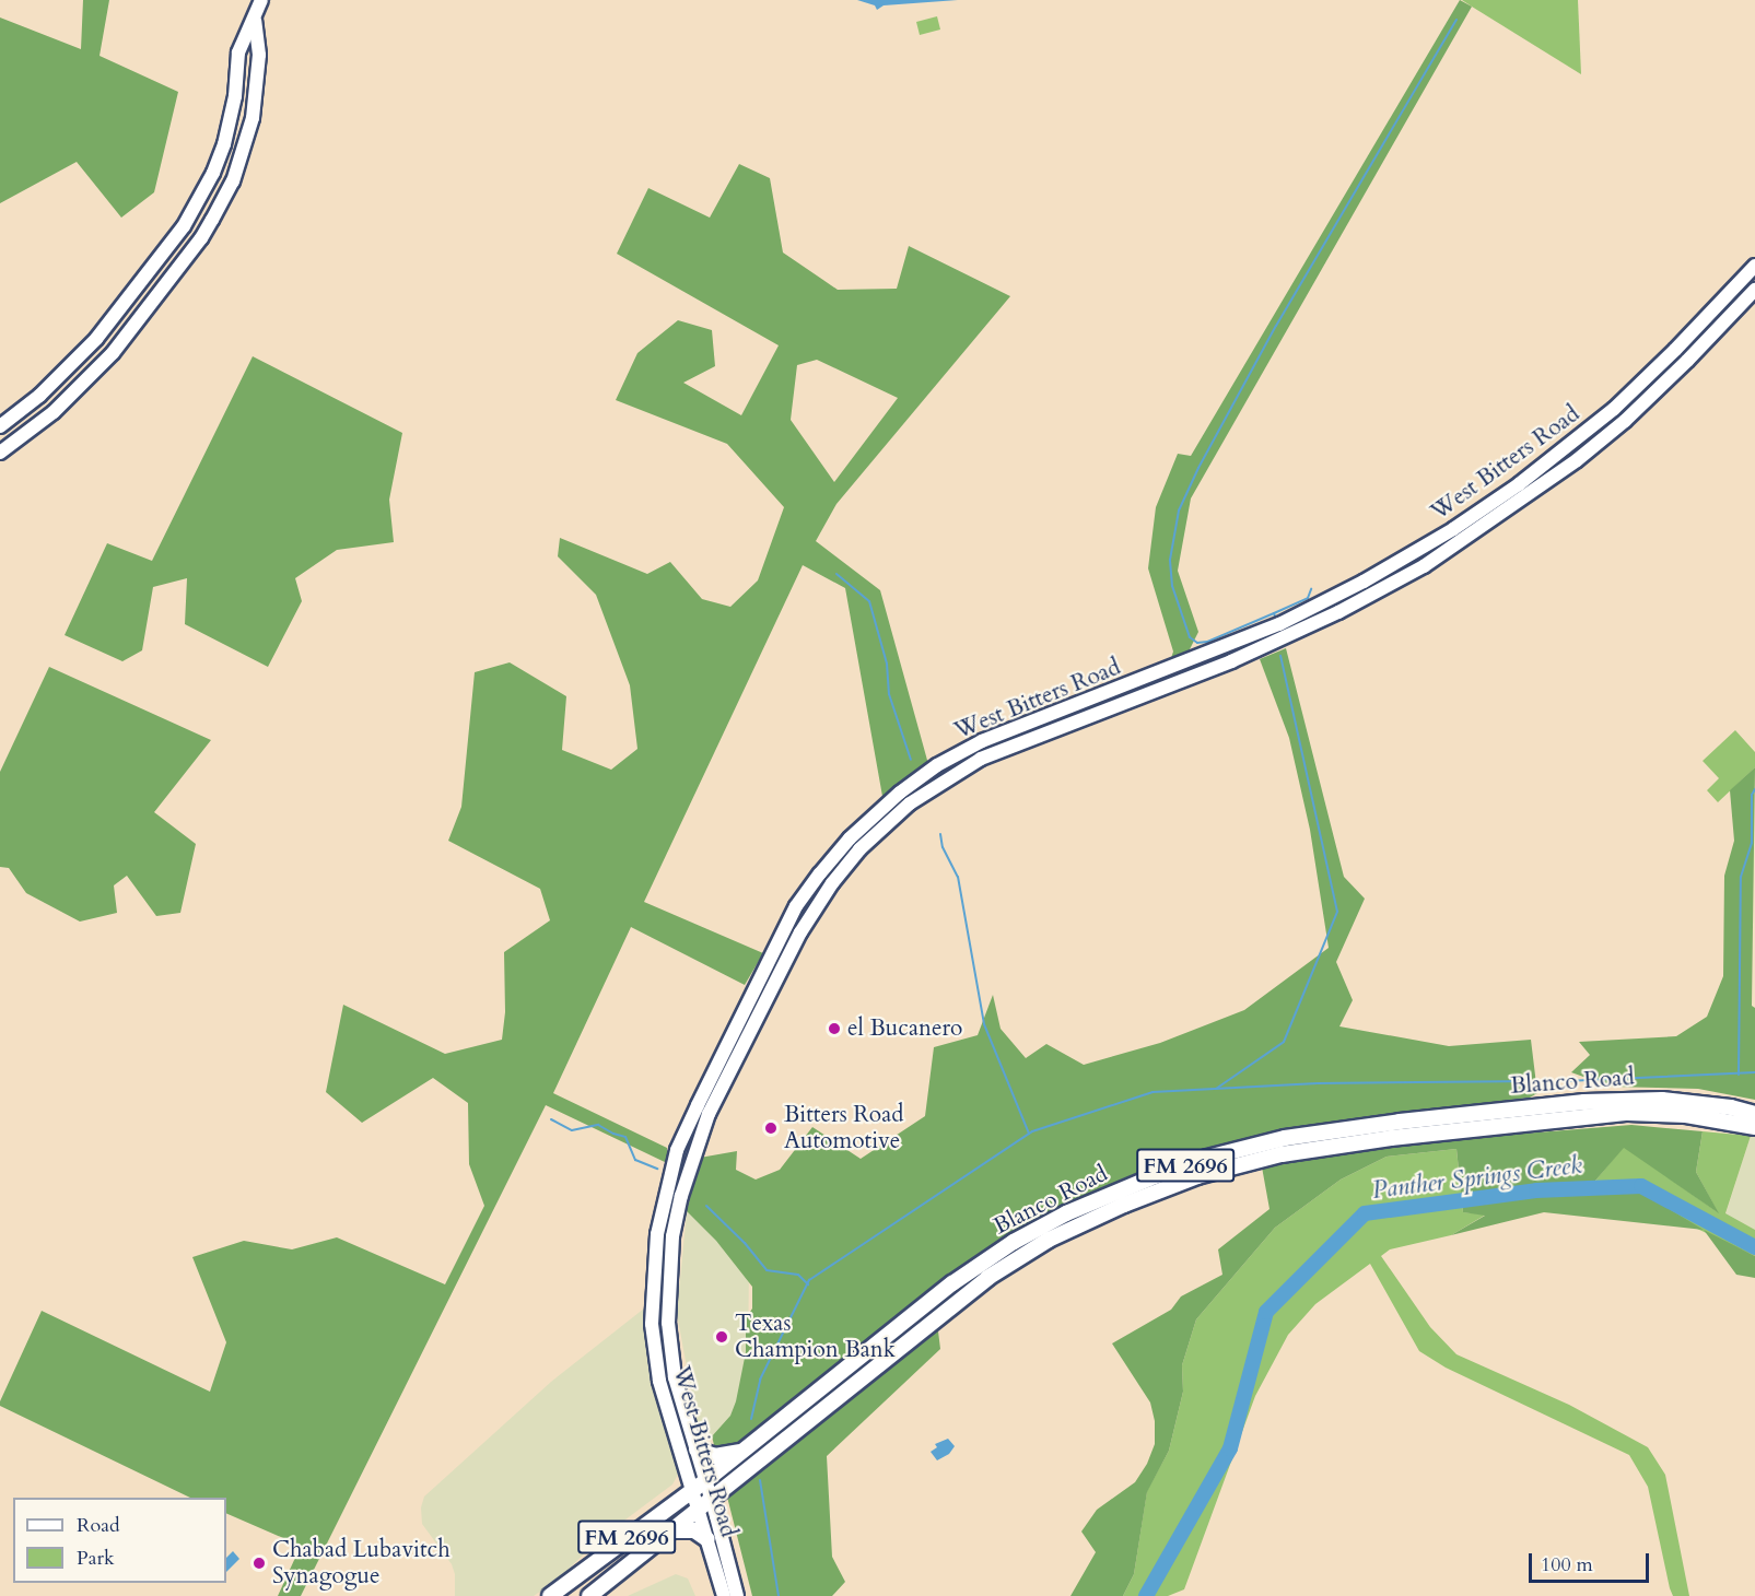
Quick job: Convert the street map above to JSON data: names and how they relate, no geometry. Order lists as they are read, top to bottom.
{
  "streets": {
    "main road": ["West Bitters Road", "Blanco Road", "FM 2696"]
  },
  "crossings": [
    ["West Bitters Road", "Blanco Road"]
  ],
  "water": ["Panther Springs Creek"],
  "places": [
    "el Bucanero",
    "Bitters Road Automotive",
    "Texas Champion Bank",
    "Chabad Lubavitch Synagogue"
  ],
  "legend": ["Road", "Park"],
  "scale_bar": "100 m"
}
